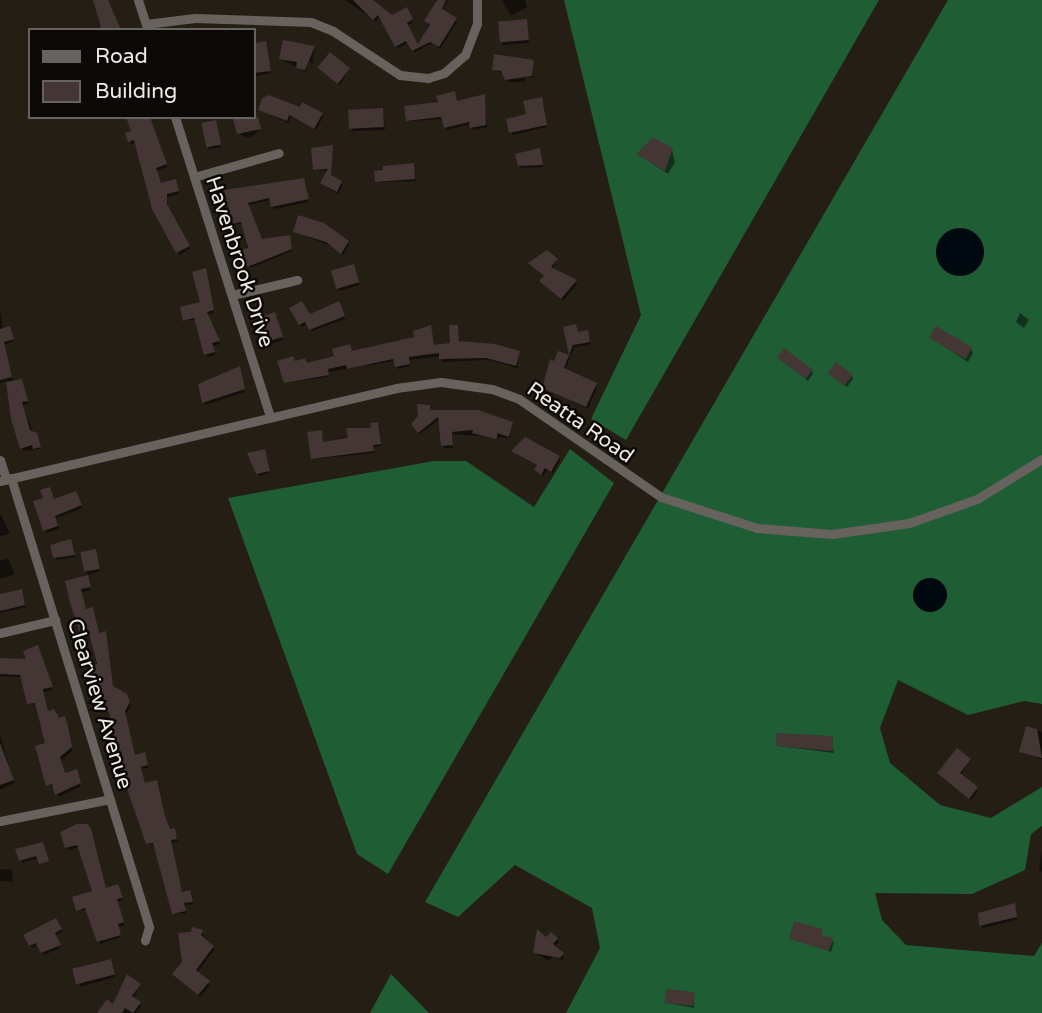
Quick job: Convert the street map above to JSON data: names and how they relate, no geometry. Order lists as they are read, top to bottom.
{
  "streets": {
    "street": ["Havenbrook Drive", "Reatta Road", "Clearview Avenue"]
  },
  "crossings": [
    ["Havenbrook Drive", "Reatta Road"],
    ["Reatta Road", "Clearview Avenue"]
  ],
  "legend": ["Road", "Building"]
}
